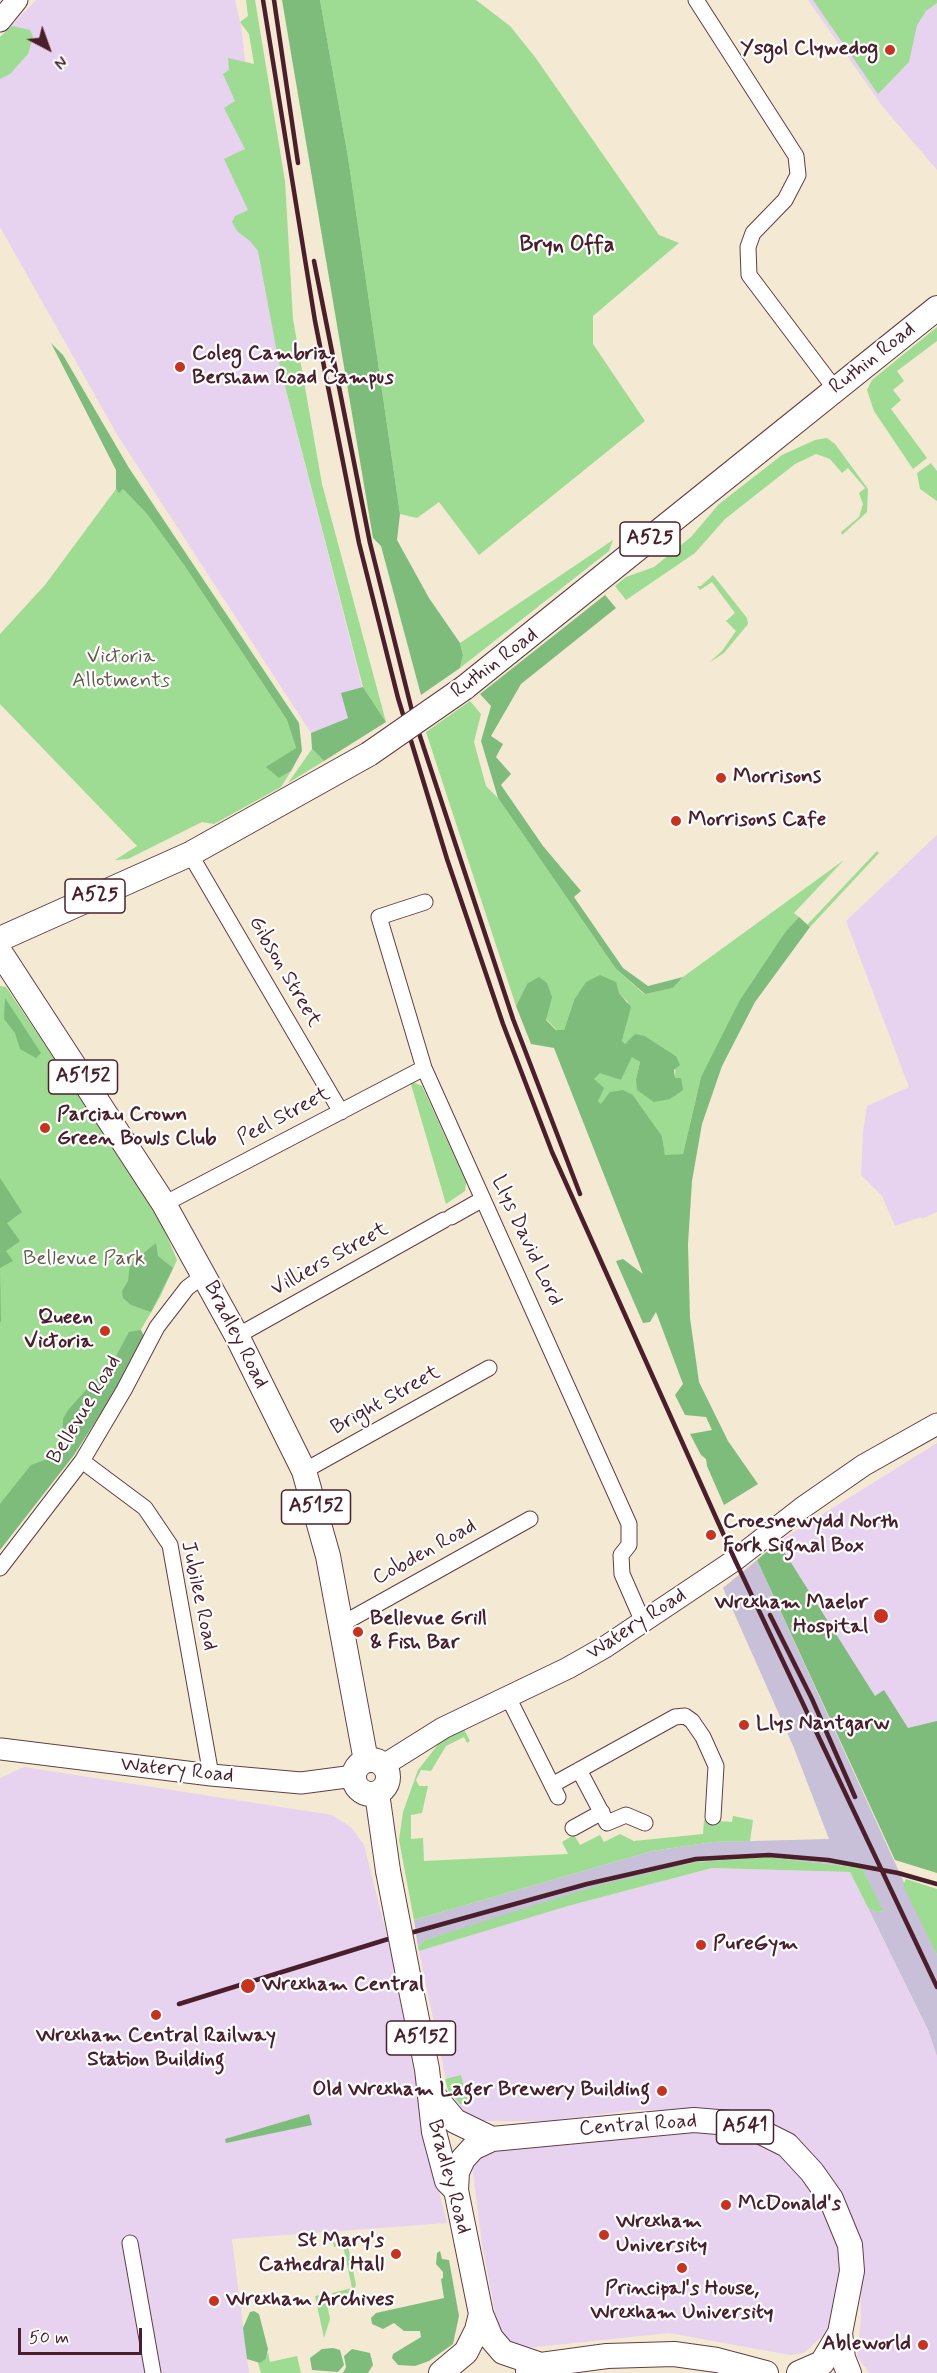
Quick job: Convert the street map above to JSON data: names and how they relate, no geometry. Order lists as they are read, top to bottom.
{
  "streets": {
    "main road": [
      "Ruthin Road",
      "A525",
      "A5152",
      "Bradley Road",
      "Central Road",
      "A541"
    ],
    "street": [
      "Gibson Street",
      "Peel Street",
      "Llys David Lord",
      "Villiers Street",
      "Bright Street",
      "Bellevue Road",
      "Cobden Road",
      "Jubilee Road",
      "Watery Road"
    ]
  },
  "crossings": [
    ["Ruthin Road", "Gibson Street"],
    ["Gibson Street", "Peel Street"],
    ["Peel Street", "Llys David Lord"],
    ["Peel Street", "Bradley Road"],
    ["Llys David Lord", "Villiers Street"],
    ["Llys David Lord", "Watery Road"],
    ["Villiers Street", "Bradley Road"],
    ["Bradley Road", "Bright Street"],
    ["Bradley Road", "Bellevue Road"],
    ["Bradley Road", "Cobden Road"],
    ["Bradley Road", "Watery Road"],
    ["Bradley Road", "Central Road"],
    ["Bellevue Road", "Jubilee Road"],
    ["Jubilee Road", "Watery Road"]
  ],
  "districts": ["Bryn Offa"],
  "parks": ["Victoria Allotments", "Bellevue Park"],
  "places": [
    "Ysgol Clywedog",
    "Coleg Cambria, Bersham Road Campus",
    "Morrisons",
    "Morrisons Cafe",
    "Parciau Crown Green Bowls Club",
    "Queen Victoria",
    "Croesnewydd North Fork Signal Box",
    "Wrexham Maelor Hospital",
    "Bellevue Grill & Fish Bar",
    "Llys Nantgarw",
    "PureGym",
    "Wrexham Central",
    "Wrexham Central Railway Station Building",
    "Old Wrexham Lager Brewery Building",
    "McDonald's",
    "Wrexham University",
    "St Mary's Cathedral Hall",
    "Principal's House, Wrexham University",
    "Wrexham Archives",
    "Ableworld"
  ],
  "scale_bar": "50 m",
  "north": "bottom right"
}
